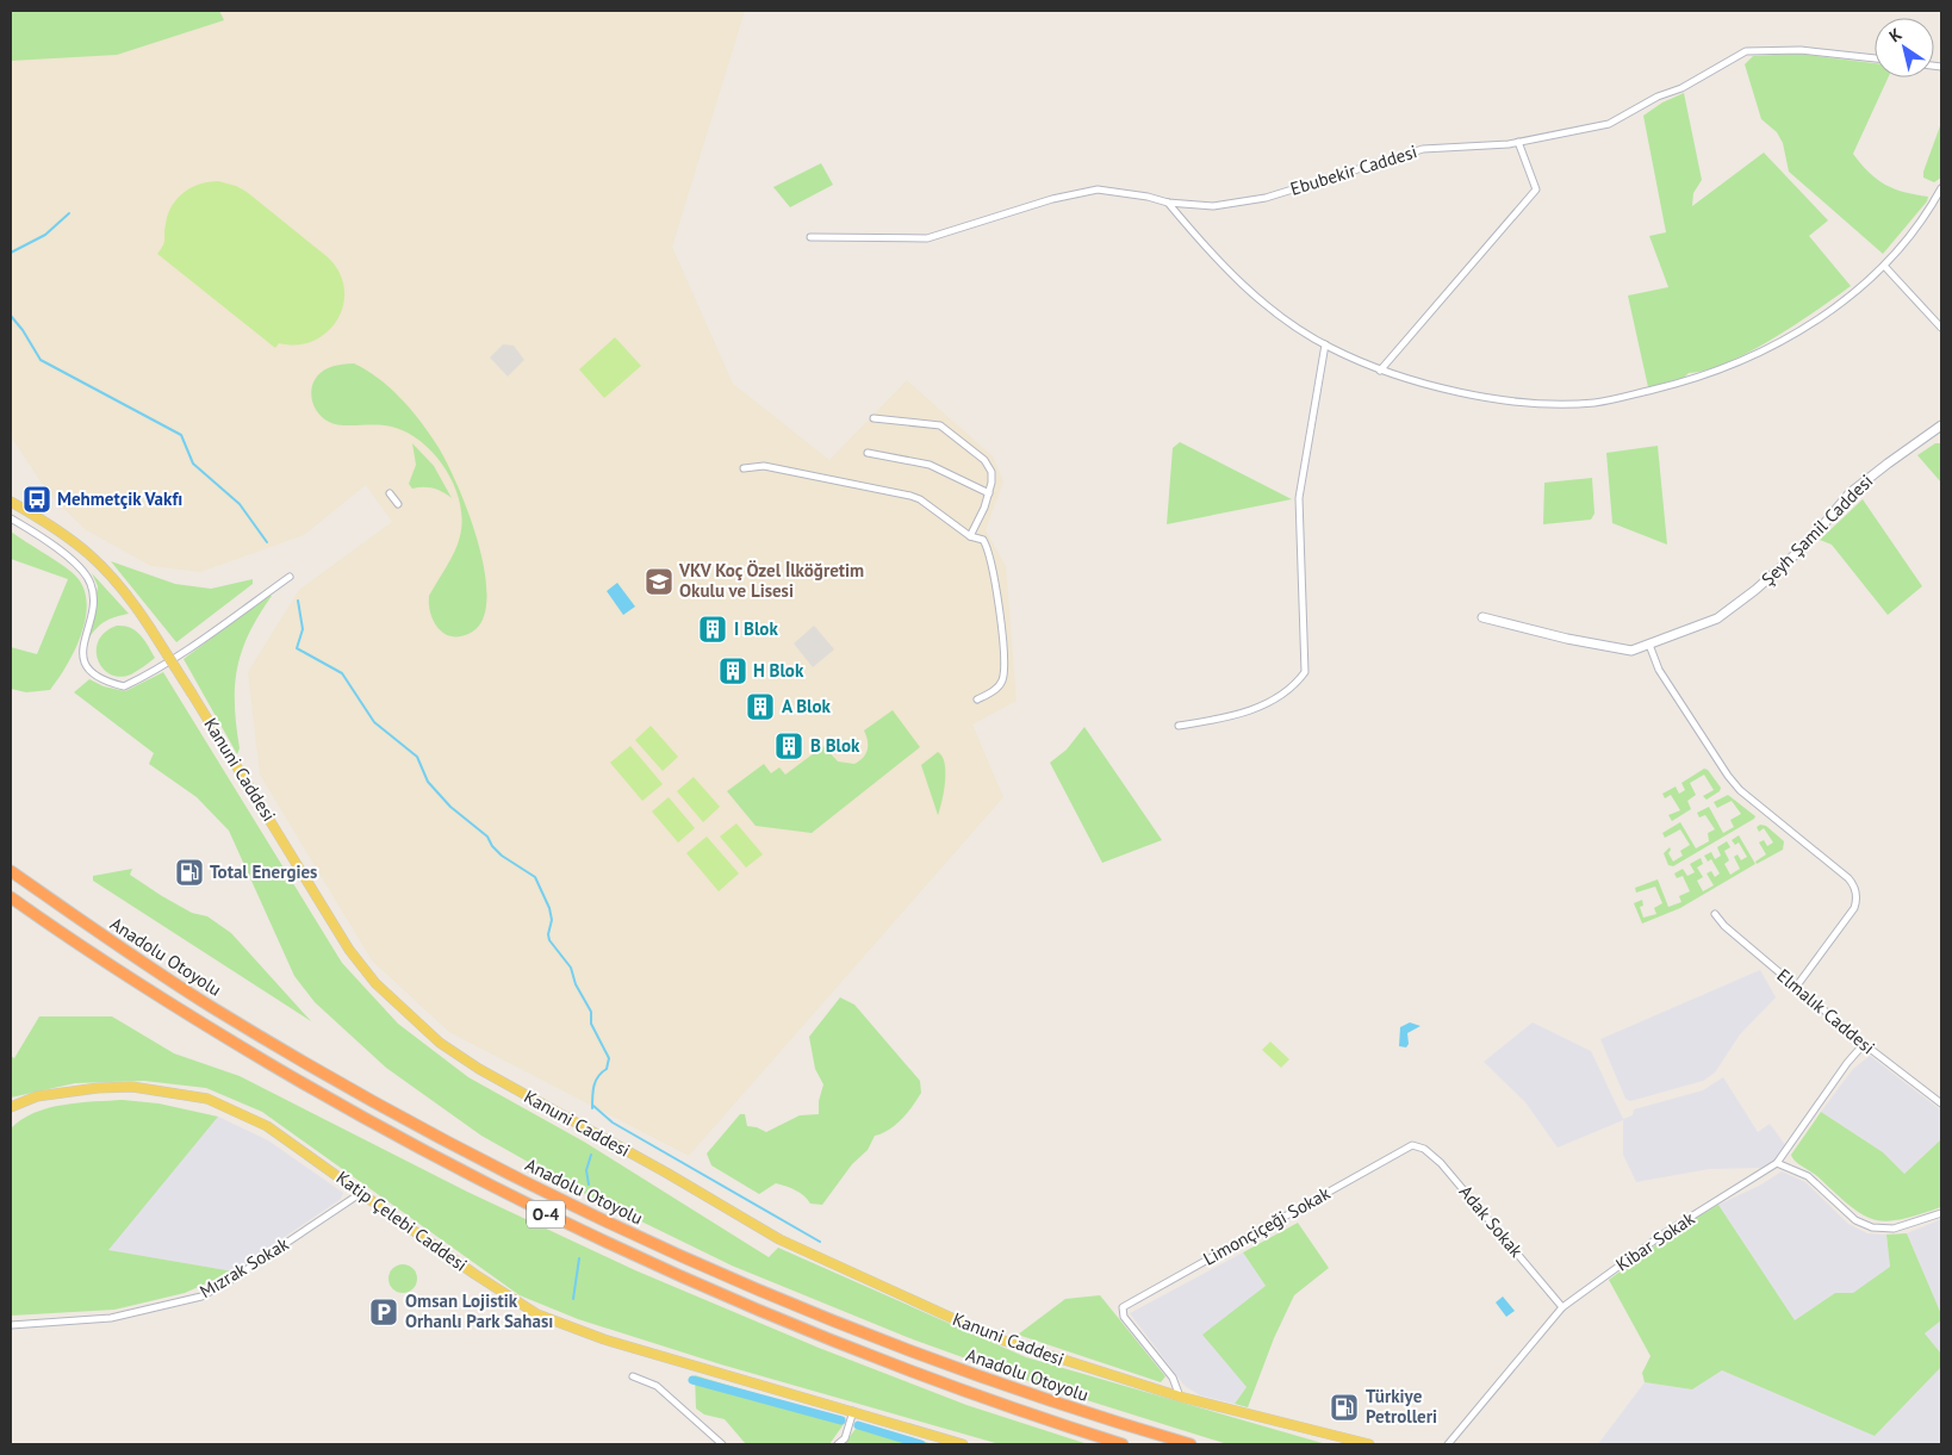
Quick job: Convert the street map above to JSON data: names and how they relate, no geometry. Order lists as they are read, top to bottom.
{
  "streets": {
    "highway": ["Anadolu Otoyolu", "O-4"],
    "main road": ["Kanuni Caddesi", "Katip Çelebi Caddesi"],
    "street": [
      "Ebubekir Caddesi",
      "Şeyh Şamil Caddesi",
      "Elmalık Caddesi",
      "Adak Sokak",
      "Limonçiçeği Sokak",
      "Kibar Sokak",
      "Mızrak Sokak"
    ]
  },
  "crossings": [
    ["Kanuni Caddesi", "Limonçiçeği Sokak"],
    ["Elmalık Caddesi", "Kibar Sokak"],
    ["Katip Çelebi Caddesi", "Mızrak Sokak"],
    ["Adak Sokak", "Limonçiçeği Sokak"],
    ["Adak Sokak", "Kibar Sokak"]
  ],
  "places": {
    "bus stop": ["Mehmetçik Vakfı"],
    "school or university": ["VKV Koç Özel İlköğretim Okulu ve Lisesi"],
    "building": [
      "I Blok",
      "H Blok",
      "A Blok",
      "B Blok"
    ],
    "fuel station": ["Total Energies", "Türkiye Petrolleri"],
    "parking": ["Omsan Lojistik Orhanlı Park Sahası"]
  },
  "north": "top left"
}
